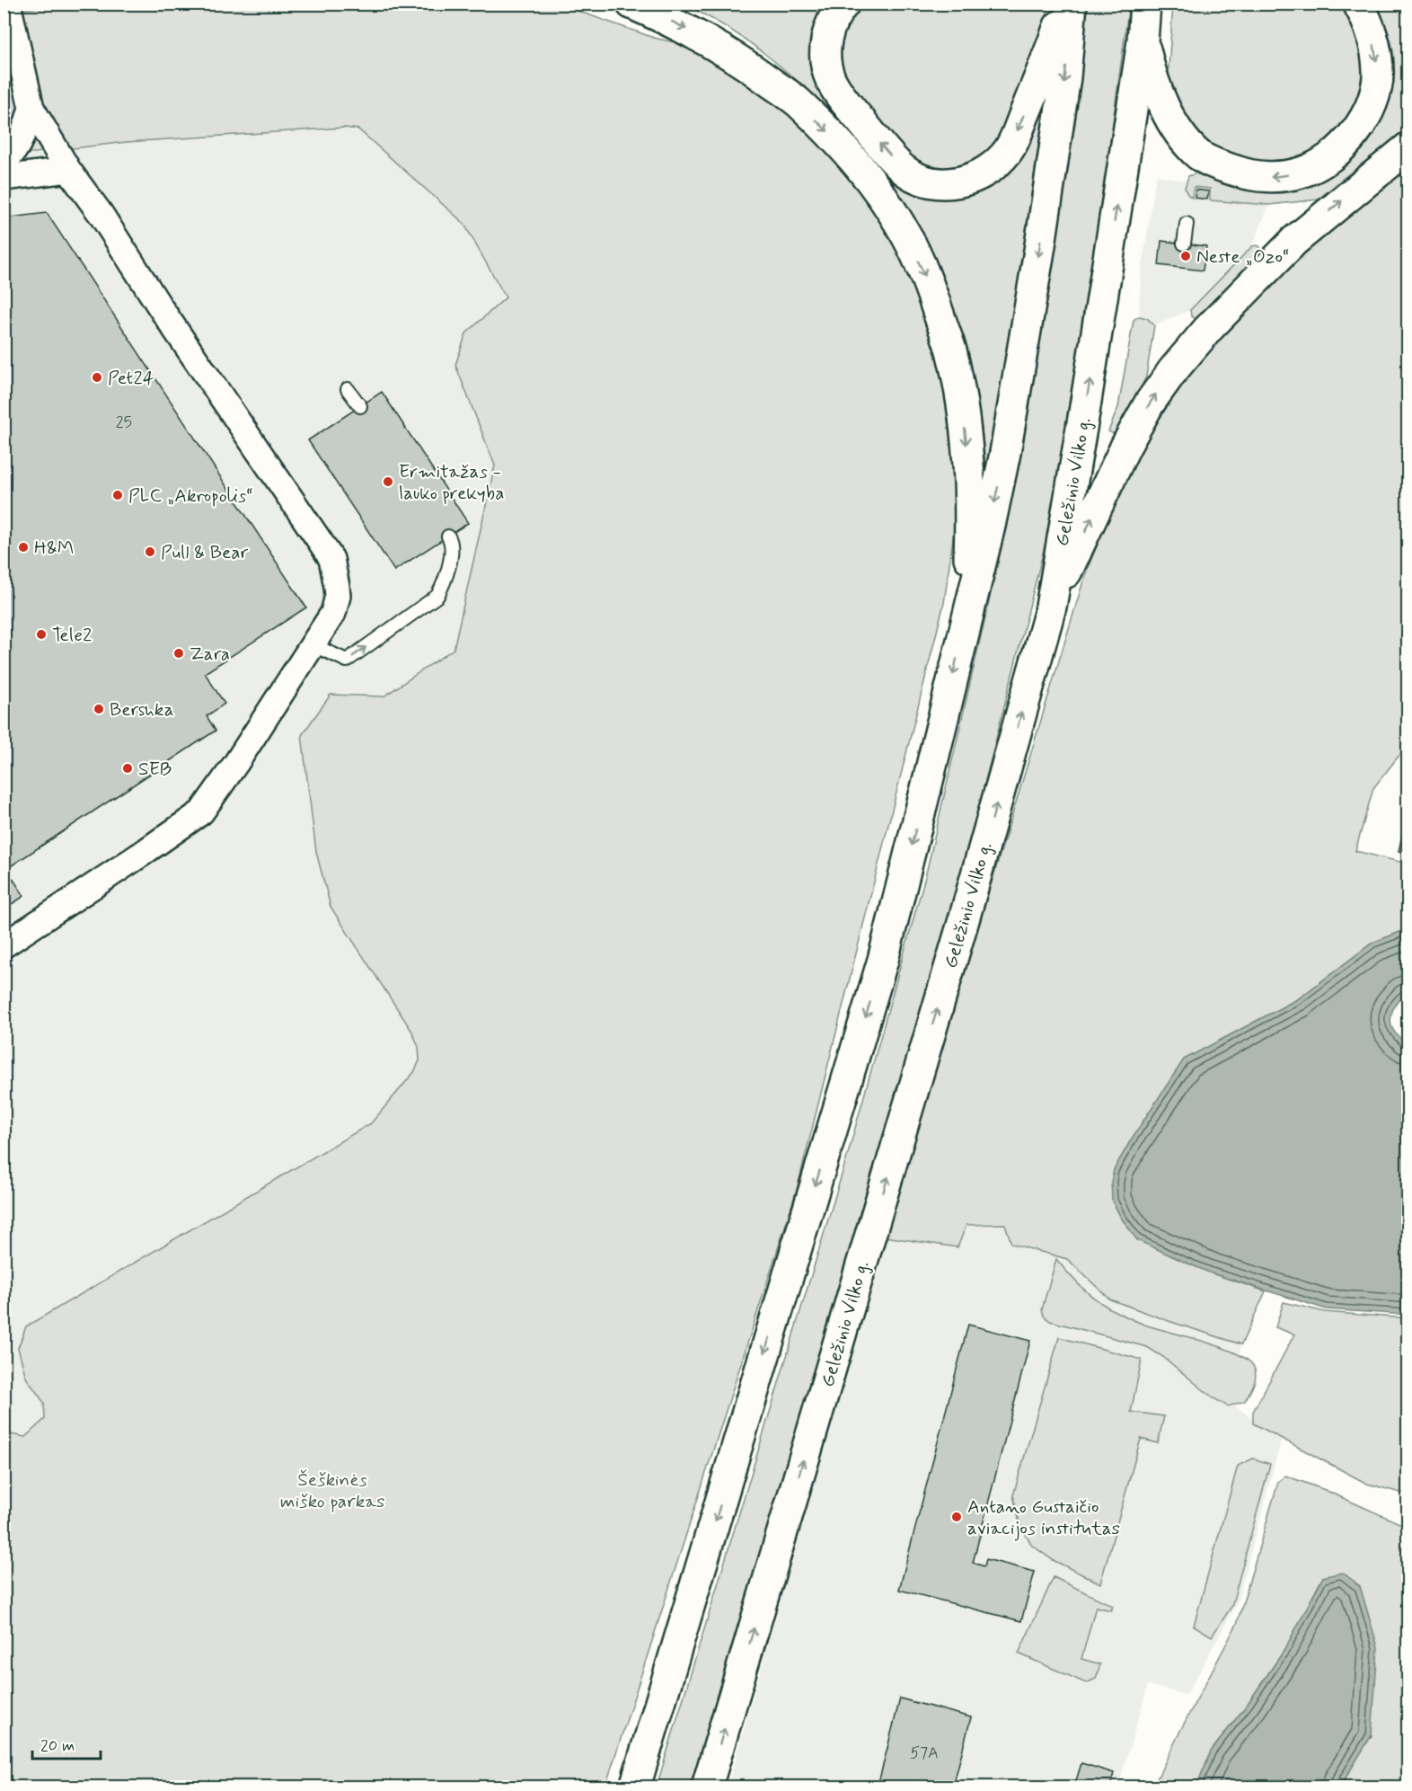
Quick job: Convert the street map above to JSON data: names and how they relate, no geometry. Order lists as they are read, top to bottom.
{
  "streets": {
    "highway": ["Geležinio Vilko g."]
  },
  "parks": ["Šeškinės miško parkas"],
  "places": [
    "Neste „Ozo“",
    "Pet24",
    "Ermitažas - lauko prekyba",
    "PLC „Akropolis“",
    "H&M",
    "Pull & Bear",
    "Tele2",
    "Zara",
    "Bershka",
    "SEB",
    "Antano Gustaičio aviacijos institutas"
  ],
  "house_numbers": ["25", "57A"],
  "scale_bar": "20 m"
}
